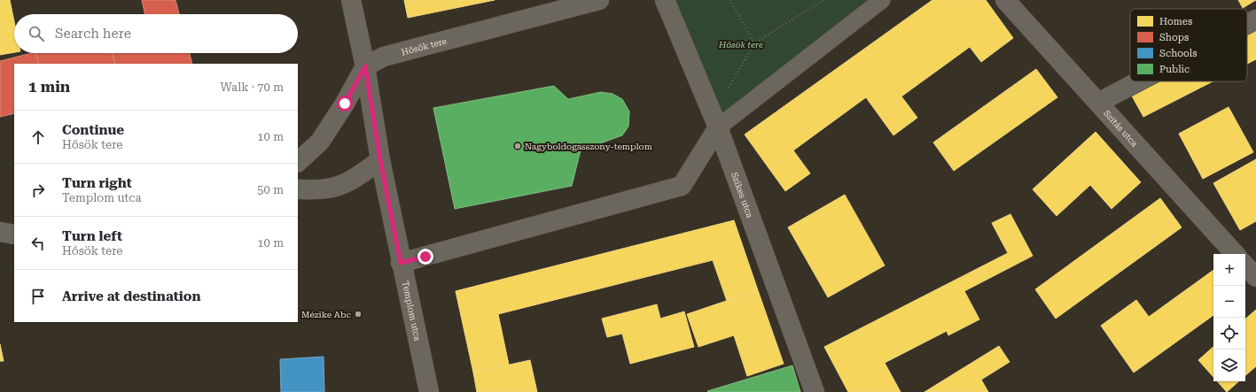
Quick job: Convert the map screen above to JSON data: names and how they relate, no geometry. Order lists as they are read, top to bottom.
{
  "streets": {
    "street": [
      "Hősök tere",
      "Szitás utca",
      "Szikes utca",
      "Templom utca"
    ]
  },
  "crossings": [
    ["Hősök tere", "Templom utca"]
  ],
  "parks": ["Hősök tere"],
  "places": ["Nagyboldogasszony-templom", "Mézike Abc"],
  "legend": [
    "Homes",
    "Shops",
    "Schools",
    "Public"
  ],
  "page": {
    "search": "Search here",
    "heading": ["1 min", "Walk · 70 m"],
    "list": [
      ["Continue", "Hősök tere", "10 m"],
      ["Turn right", "Templom utca", "50 m"],
      ["Turn left", "Hősök tere", "10 m"],
      "Arrive at destination"
    ],
    "map_buttons": ["+", "−"]
  }
}
